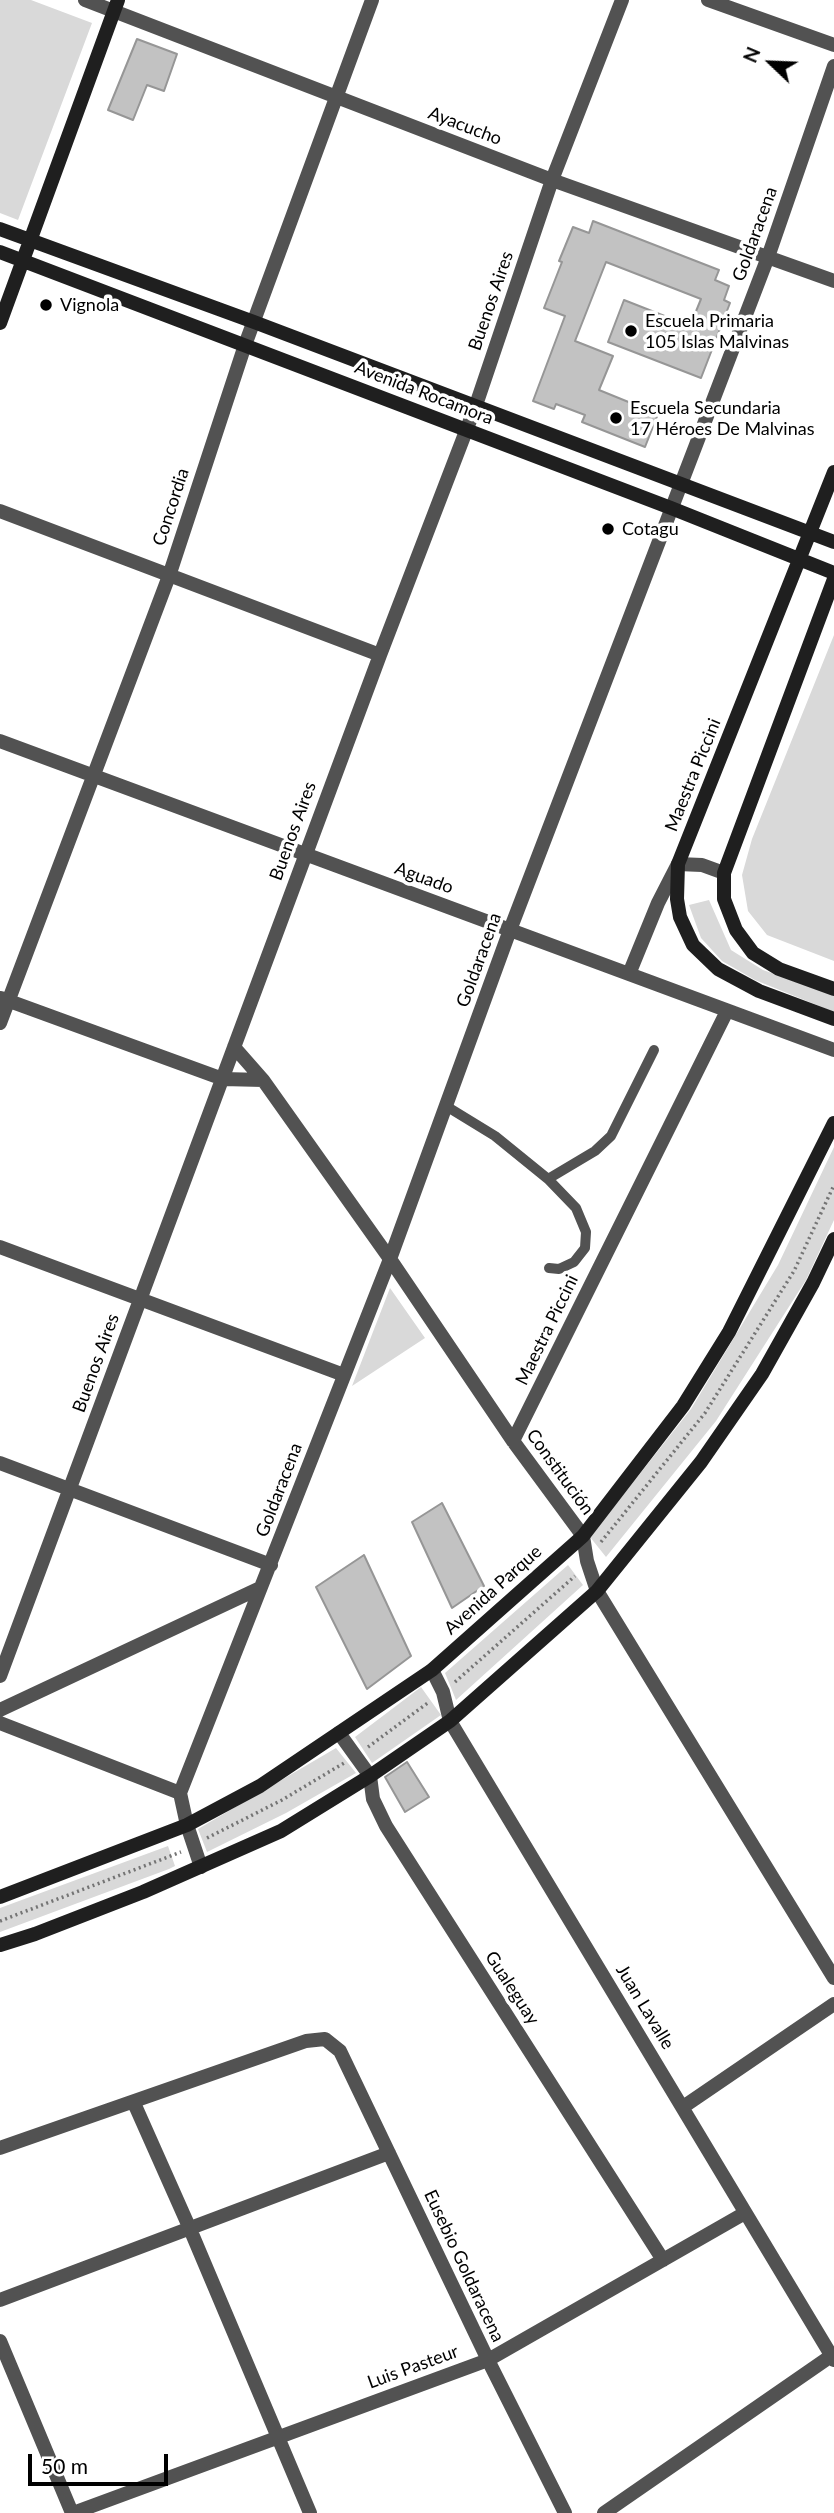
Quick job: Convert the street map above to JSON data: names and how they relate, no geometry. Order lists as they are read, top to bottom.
{
  "streets": {
    "main road": ["Avenida Rocamora", "Maestra Piccini", "Avenida Parque"],
    "street": [
      "Ayacucho",
      "Goldaracena",
      "Buenos Aires",
      "Concordia",
      "Aguado",
      "Constitución",
      "Gualeguay",
      "Juan Lavalle",
      "Eusebio Goldaracena",
      "Luis Pasteur"
    ]
  },
  "crossings": [
    ["Ayacucho", "Goldaracena"],
    ["Ayacucho", "Buenos Aires"],
    ["Ayacucho", "Concordia"],
    ["Goldaracena", "Avenida Rocamora"],
    ["Goldaracena", "Aguado"],
    ["Goldaracena", "Constitución"],
    ["Buenos Aires", "Avenida Rocamora"],
    ["Buenos Aires", "Aguado"],
    ["Buenos Aires", "Constitución"],
    ["Avenida Rocamora", "Concordia"],
    ["Avenida Rocamora", "Maestra Piccini"],
    ["Concordia", "Aguado"],
    ["Maestra Piccini", "Aguado"],
    ["Maestra Piccini", "Constitución"],
    ["Constitución", "Avenida Parque"],
    ["Avenida Parque", "Gualeguay"],
    ["Avenida Parque", "Juan Lavalle"],
    ["Gualeguay", "Luis Pasteur"],
    ["Juan Lavalle", "Luis Pasteur"],
    ["Eusebio Goldaracena", "Luis Pasteur"]
  ],
  "places": [
    "Vignola",
    "Escuela Primaria 105 Islas Malvinas",
    "Escuela Secundaria 17 Héroes De Malvinas",
    "Cotagu"
  ],
  "scale_bar": "50 m",
  "north": "top left"
}
